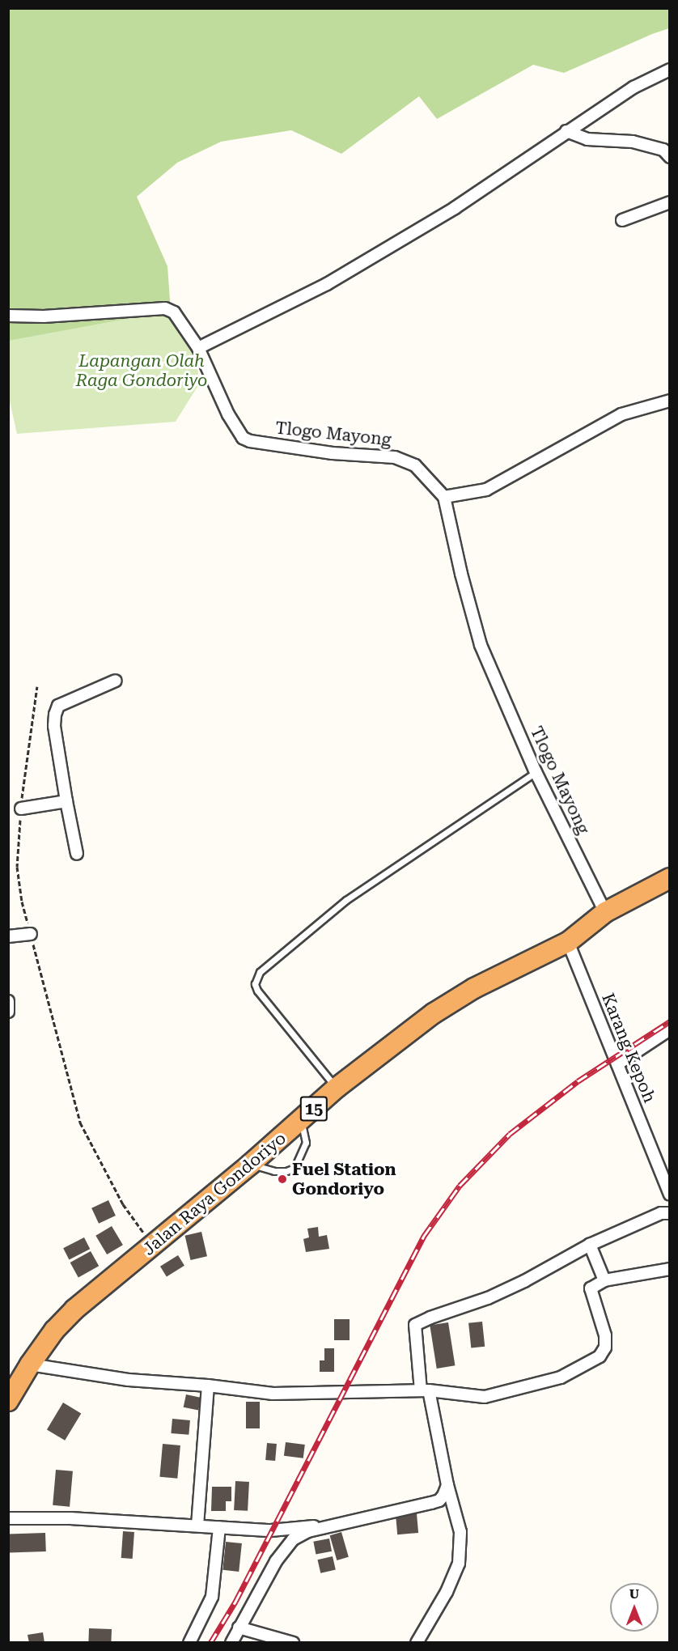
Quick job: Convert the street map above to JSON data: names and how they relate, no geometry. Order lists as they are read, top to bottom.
{
  "streets": {
    "highway": ["15", "Jalan Raya Gondoriyo"],
    "street": ["Tlogo Mayong", "Karang Kepoh"]
  },
  "crossings": [
    ["Tlogo Mayong", "Jalan Raya Gondoriyo"],
    ["Karang Kepoh", "Jalan Raya Gondoriyo"]
  ],
  "parks": ["Lapangan Olah Raga Gondoriyo"],
  "places": ["Fuel Station Gondoriyo"],
  "north": "top"
}
